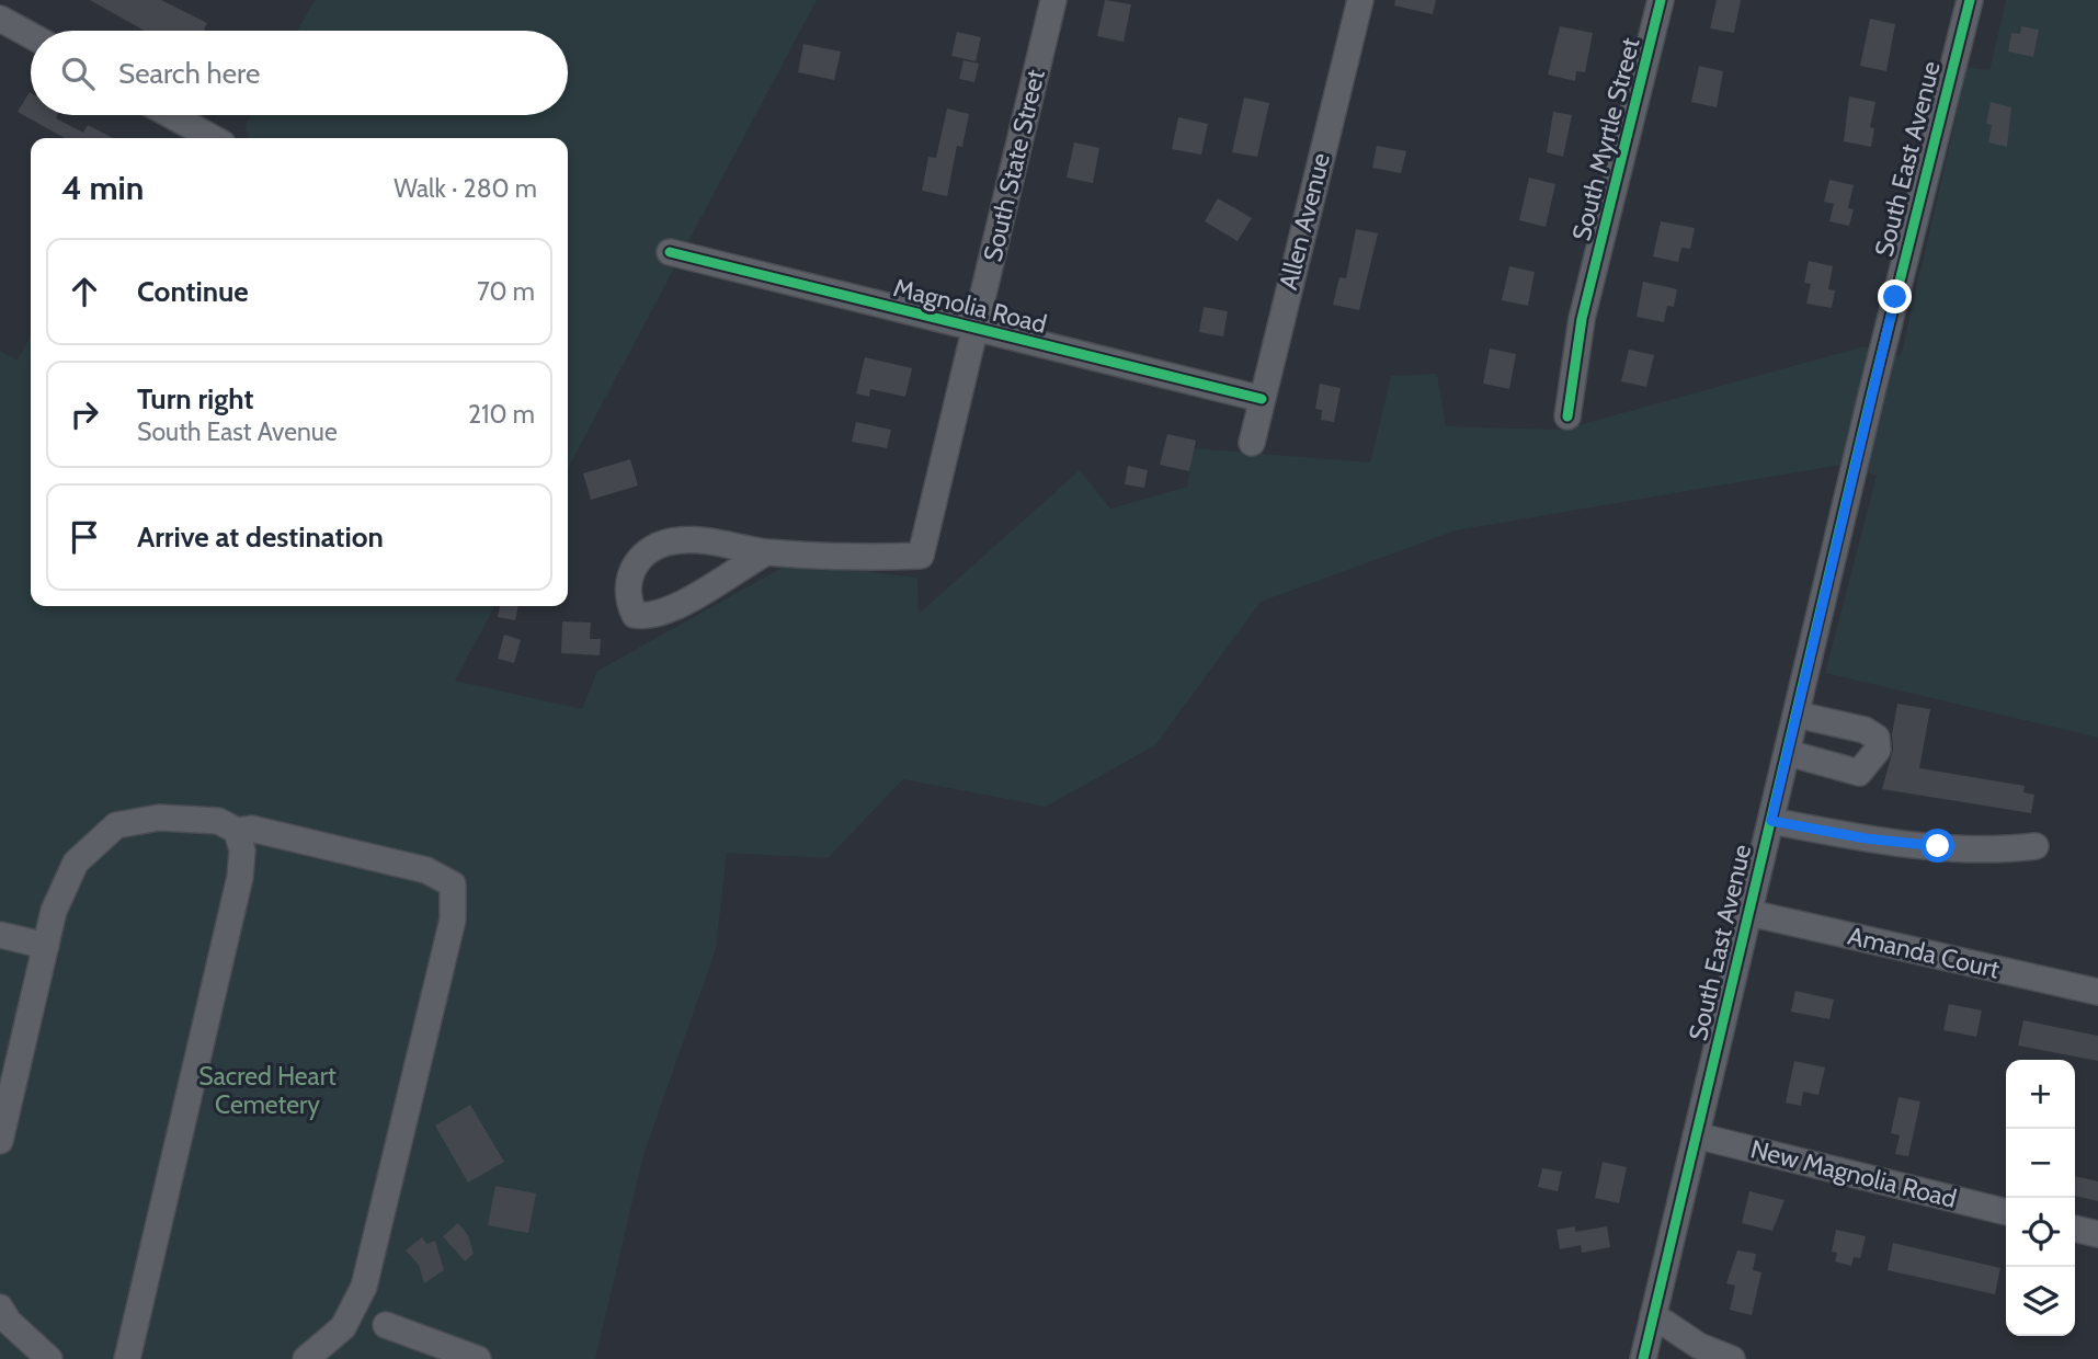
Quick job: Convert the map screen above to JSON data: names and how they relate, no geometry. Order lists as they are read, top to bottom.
{
  "streets": {
    "street": [
      "South Myrtle Street",
      "South East Avenue",
      "South State Street",
      "Allen Avenue",
      "Magnolia Road",
      "Amanda Court",
      "New Magnolia Road"
    ]
  },
  "crossings": [
    ["South East Avenue", "Amanda Court"],
    ["South East Avenue", "New Magnolia Road"],
    ["South State Street", "Magnolia Road"],
    ["Allen Avenue", "Magnolia Road"]
  ],
  "parks": ["Sacred Heart Cemetery"],
  "page": {
    "search": "Search here",
    "heading": ["4 min", "Walk · 280 m"],
    "list": [
      ["Continue", "70 m"],
      ["Turn right", "South East Avenue", "210 m"],
      "Arrive at destination"
    ],
    "map_buttons": ["+", "−"]
  }
}
